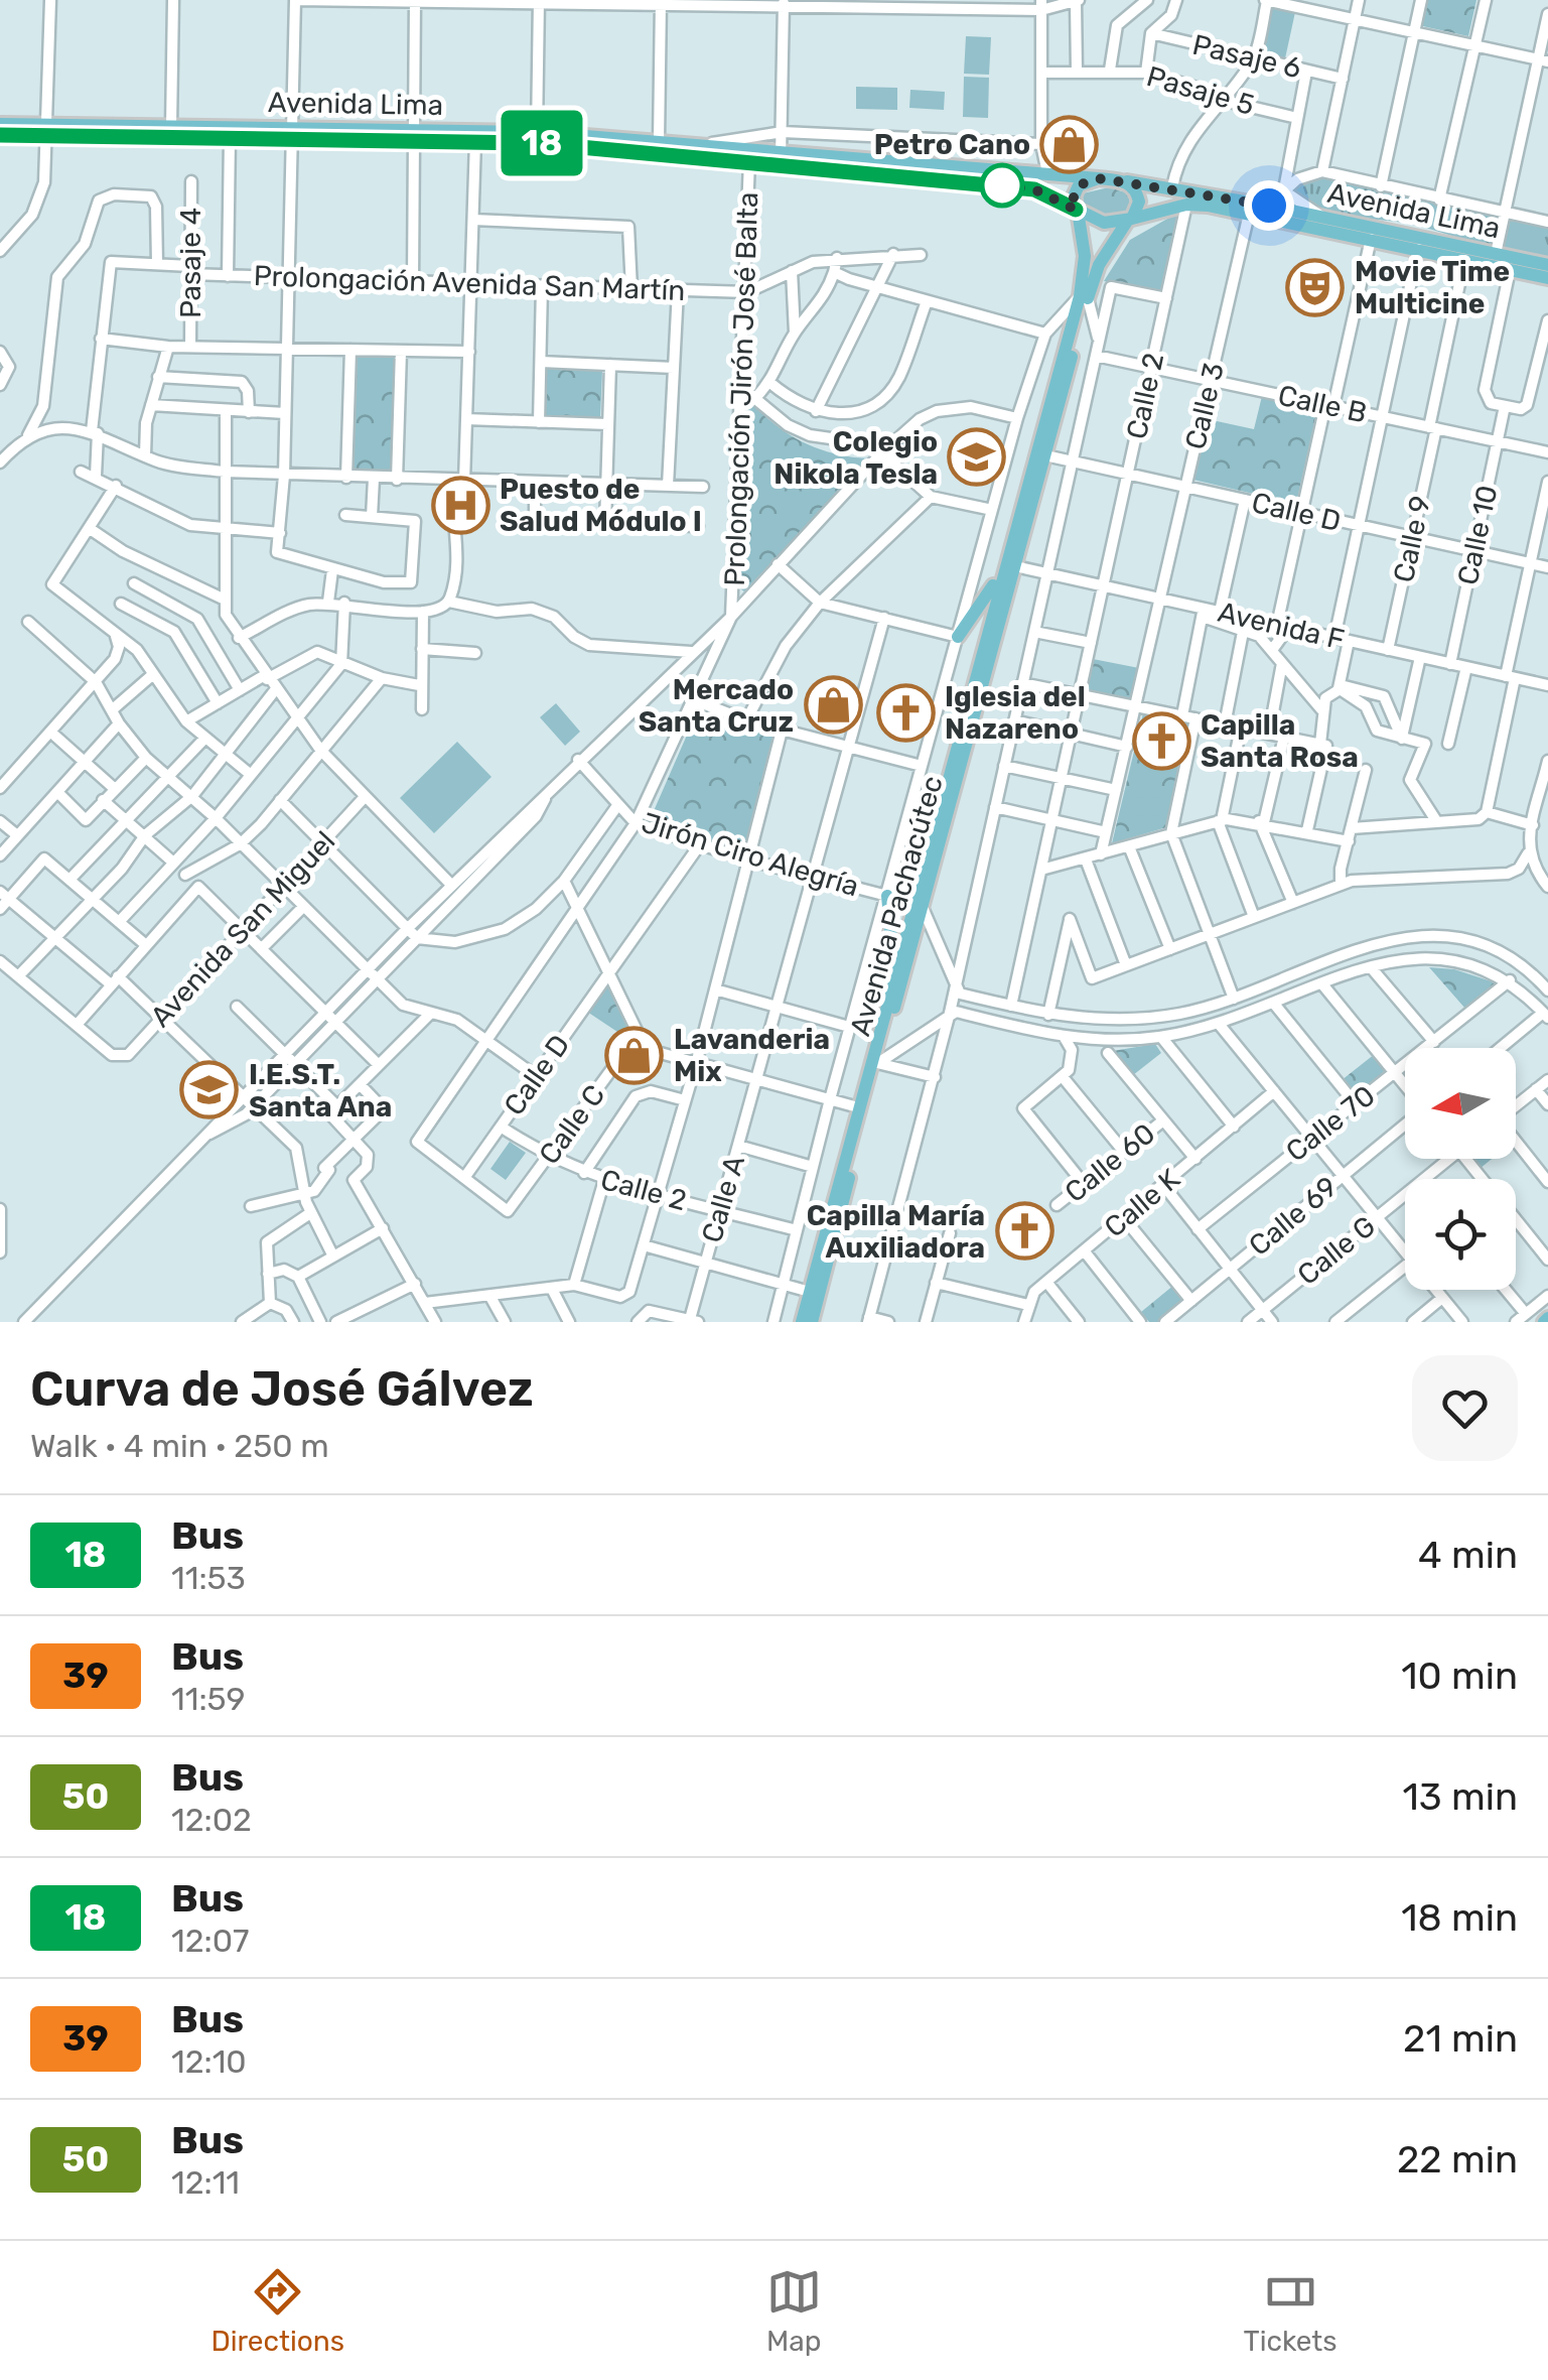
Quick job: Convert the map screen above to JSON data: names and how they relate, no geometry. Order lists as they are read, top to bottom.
{
  "streets": {
    "main road": ["Avenida Lima", "Avenida Pachacútec"],
    "street": [
      "Pasaje 6",
      "Pasaje 5",
      "Pasaje 4",
      "Prolongación Avenida San Martín",
      "Prolongación Jirón José Balta",
      "Calle 2",
      "Calle B",
      "Calle 3",
      "Calle D",
      "Calle 10",
      "Calle 9",
      "Avenida F",
      "Jirón Ciro Alegría",
      "Avenida San Miguel",
      "Calle 70",
      "Calle C",
      "Calle 60",
      "Calle A",
      "Calle K",
      "Calle 69",
      "Calle G"
    ]
  },
  "crossings": [
    ["Avenida Lima", "Prolongación Jirón José Balta"],
    ["Avenida Lima", "Calle 2"],
    ["Avenida Lima", "Calle 3"],
    ["Avenida Lima", "Calle 9"],
    ["Avenida Lima", "Avenida Pachacútec"],
    ["Pasaje 4", "Prolongación Avenida San Martín"],
    ["Prolongación Avenida San Martín", "Prolongación Jirón José Balta"],
    ["Calle 2", "Calle B"],
    ["Calle 2", "Calle D"],
    ["Calle 2", "Avenida F"],
    ["Calle 2", "Avenida Pachacútec"],
    ["Calle 2", "Calle C"],
    ["Calle 2", "Calle A"],
    ["Calle B", "Calle 3"],
    ["Calle B", "Calle 10"],
    ["Calle B", "Calle 9"],
    ["Calle 3", "Calle D"],
    ["Calle 3", "Avenida F"],
    ["Calle D", "Calle 10"],
    ["Calle D", "Calle 9"],
    ["Calle D", "Jirón Ciro Alegría"],
    ["Calle D", "Avenida Pachacútec"],
    ["Calle D", "Calle C"],
    ["Calle 10", "Avenida F"],
    ["Calle 9", "Avenida F"],
    ["Avenida F", "Avenida Pachacútec"],
    ["Jirón Ciro Alegría", "Avenida Pachacútec"],
    ["Jirón Ciro Alegría", "Calle A"]
  ],
  "places": {
    "shop": ["Petro Cano", "Mercado Santa Cruz", "Lavanderia Mix"],
    "theatre": ["Movie Time Multicine"],
    "school or university": ["Colegio Nikola Tesla", "I.E.S.T. Santa Ana"],
    "hospital": ["Puesto de Salud Módulo I"],
    "church": ["Iglesia del Nazareno", "Capilla Santa Rosa", "Capilla María Auxiliadora"]
  },
  "lines": ["bus line 18"],
  "north": "left",
  "page": {
    "on_map": "18",
    "heading": ["Curva de José Gálvez", "Walk · 4 min · 250 m"],
    "list": [
      {
        "mark": "18",
        "name": "Bus",
        "note": "11:53",
        "value": "4 min"
      },
      {
        "mark": "39",
        "name": "Bus",
        "note": "11:59",
        "value": "10 min"
      },
      {
        "mark": "50",
        "name": "Bus",
        "note": "12:02",
        "value": "13 min"
      },
      {
        "mark": "18",
        "name": "Bus",
        "note": "12:07",
        "value": "18 min"
      },
      {
        "mark": "39",
        "name": "Bus",
        "note": "12:10",
        "value": "21 min"
      },
      {
        "mark": "50",
        "name": "Bus",
        "note": "12:11",
        "value": "22 min"
      }
    ],
    "tabs": ["Directions", "Map", "Tickets"]
  }
}
